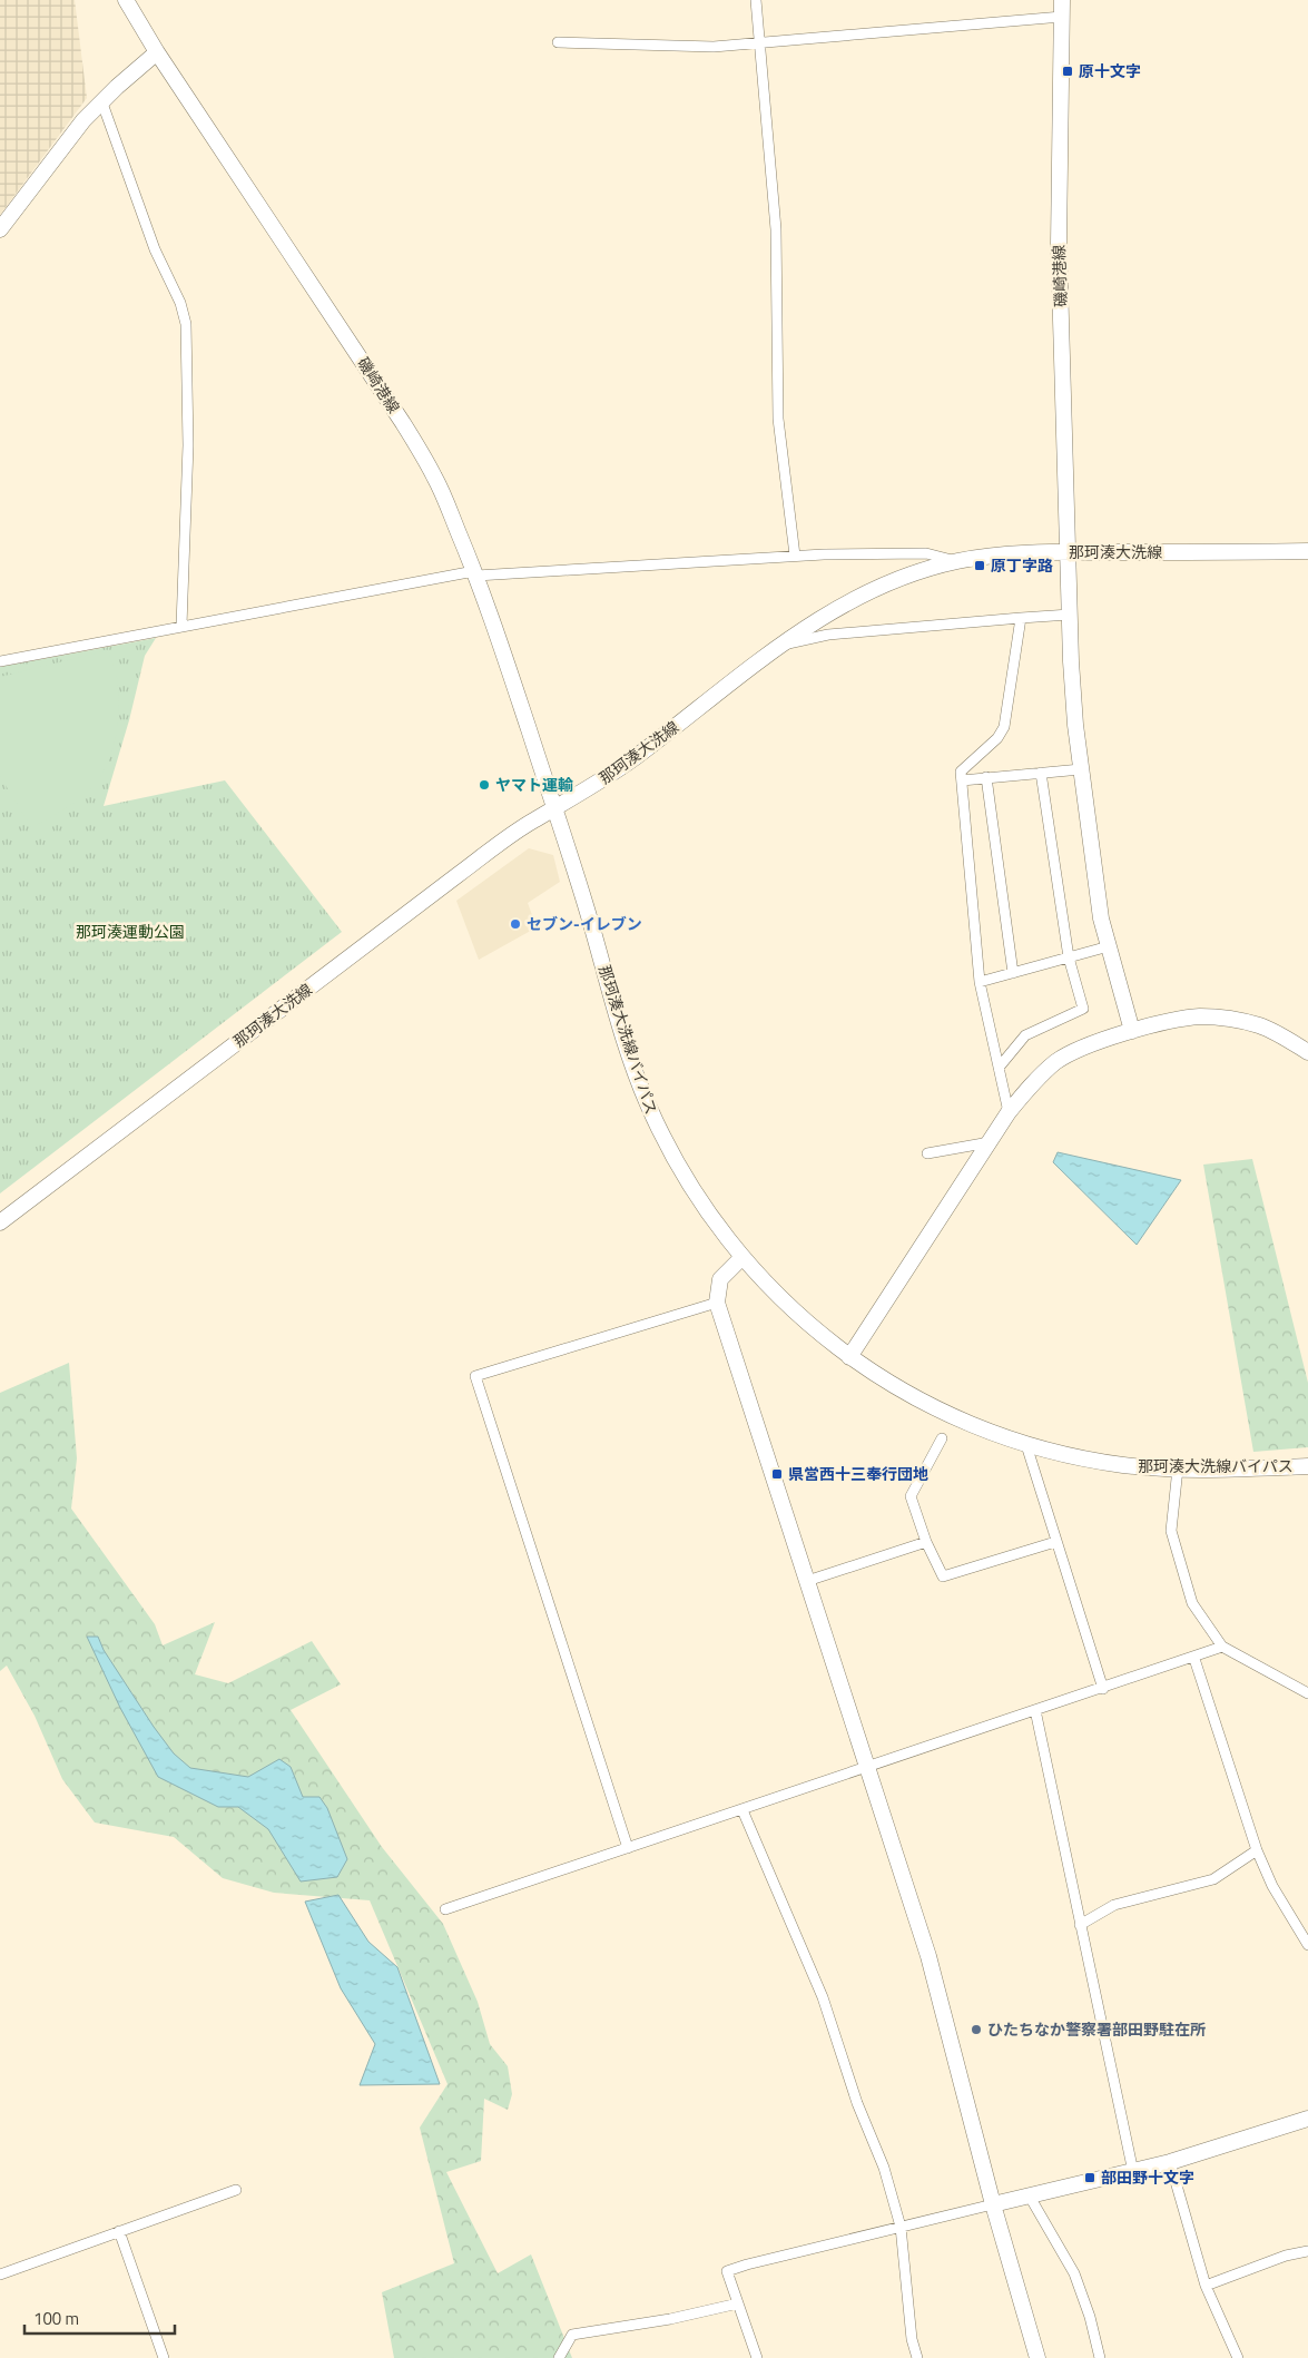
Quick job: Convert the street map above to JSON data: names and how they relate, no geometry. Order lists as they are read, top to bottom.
{
  "streets": {
    "main road": ["磯崎港線", "那珂湊大洗線", "那珂湊大洗線バイパス"]
  },
  "crossings": [
    ["磯崎港線", "那珂湊大洗線"],
    ["磯崎港線", "那珂湊大洗線バイパス"],
    ["那珂湊大洗線", "那珂湊大洗線バイパス"]
  ],
  "parks": ["那珂湊運動公園"],
  "places": {
    "transit": [
      "原十文字",
      "原丁字路",
      "県営西十三奉行団地",
      "部田野十文字"
    ],
    "other": ["ヤマト運輸", "セブン-イレブン", "ひたちなか警察署部田野駐在所"]
  },
  "scale_bar": "100 m"
}
